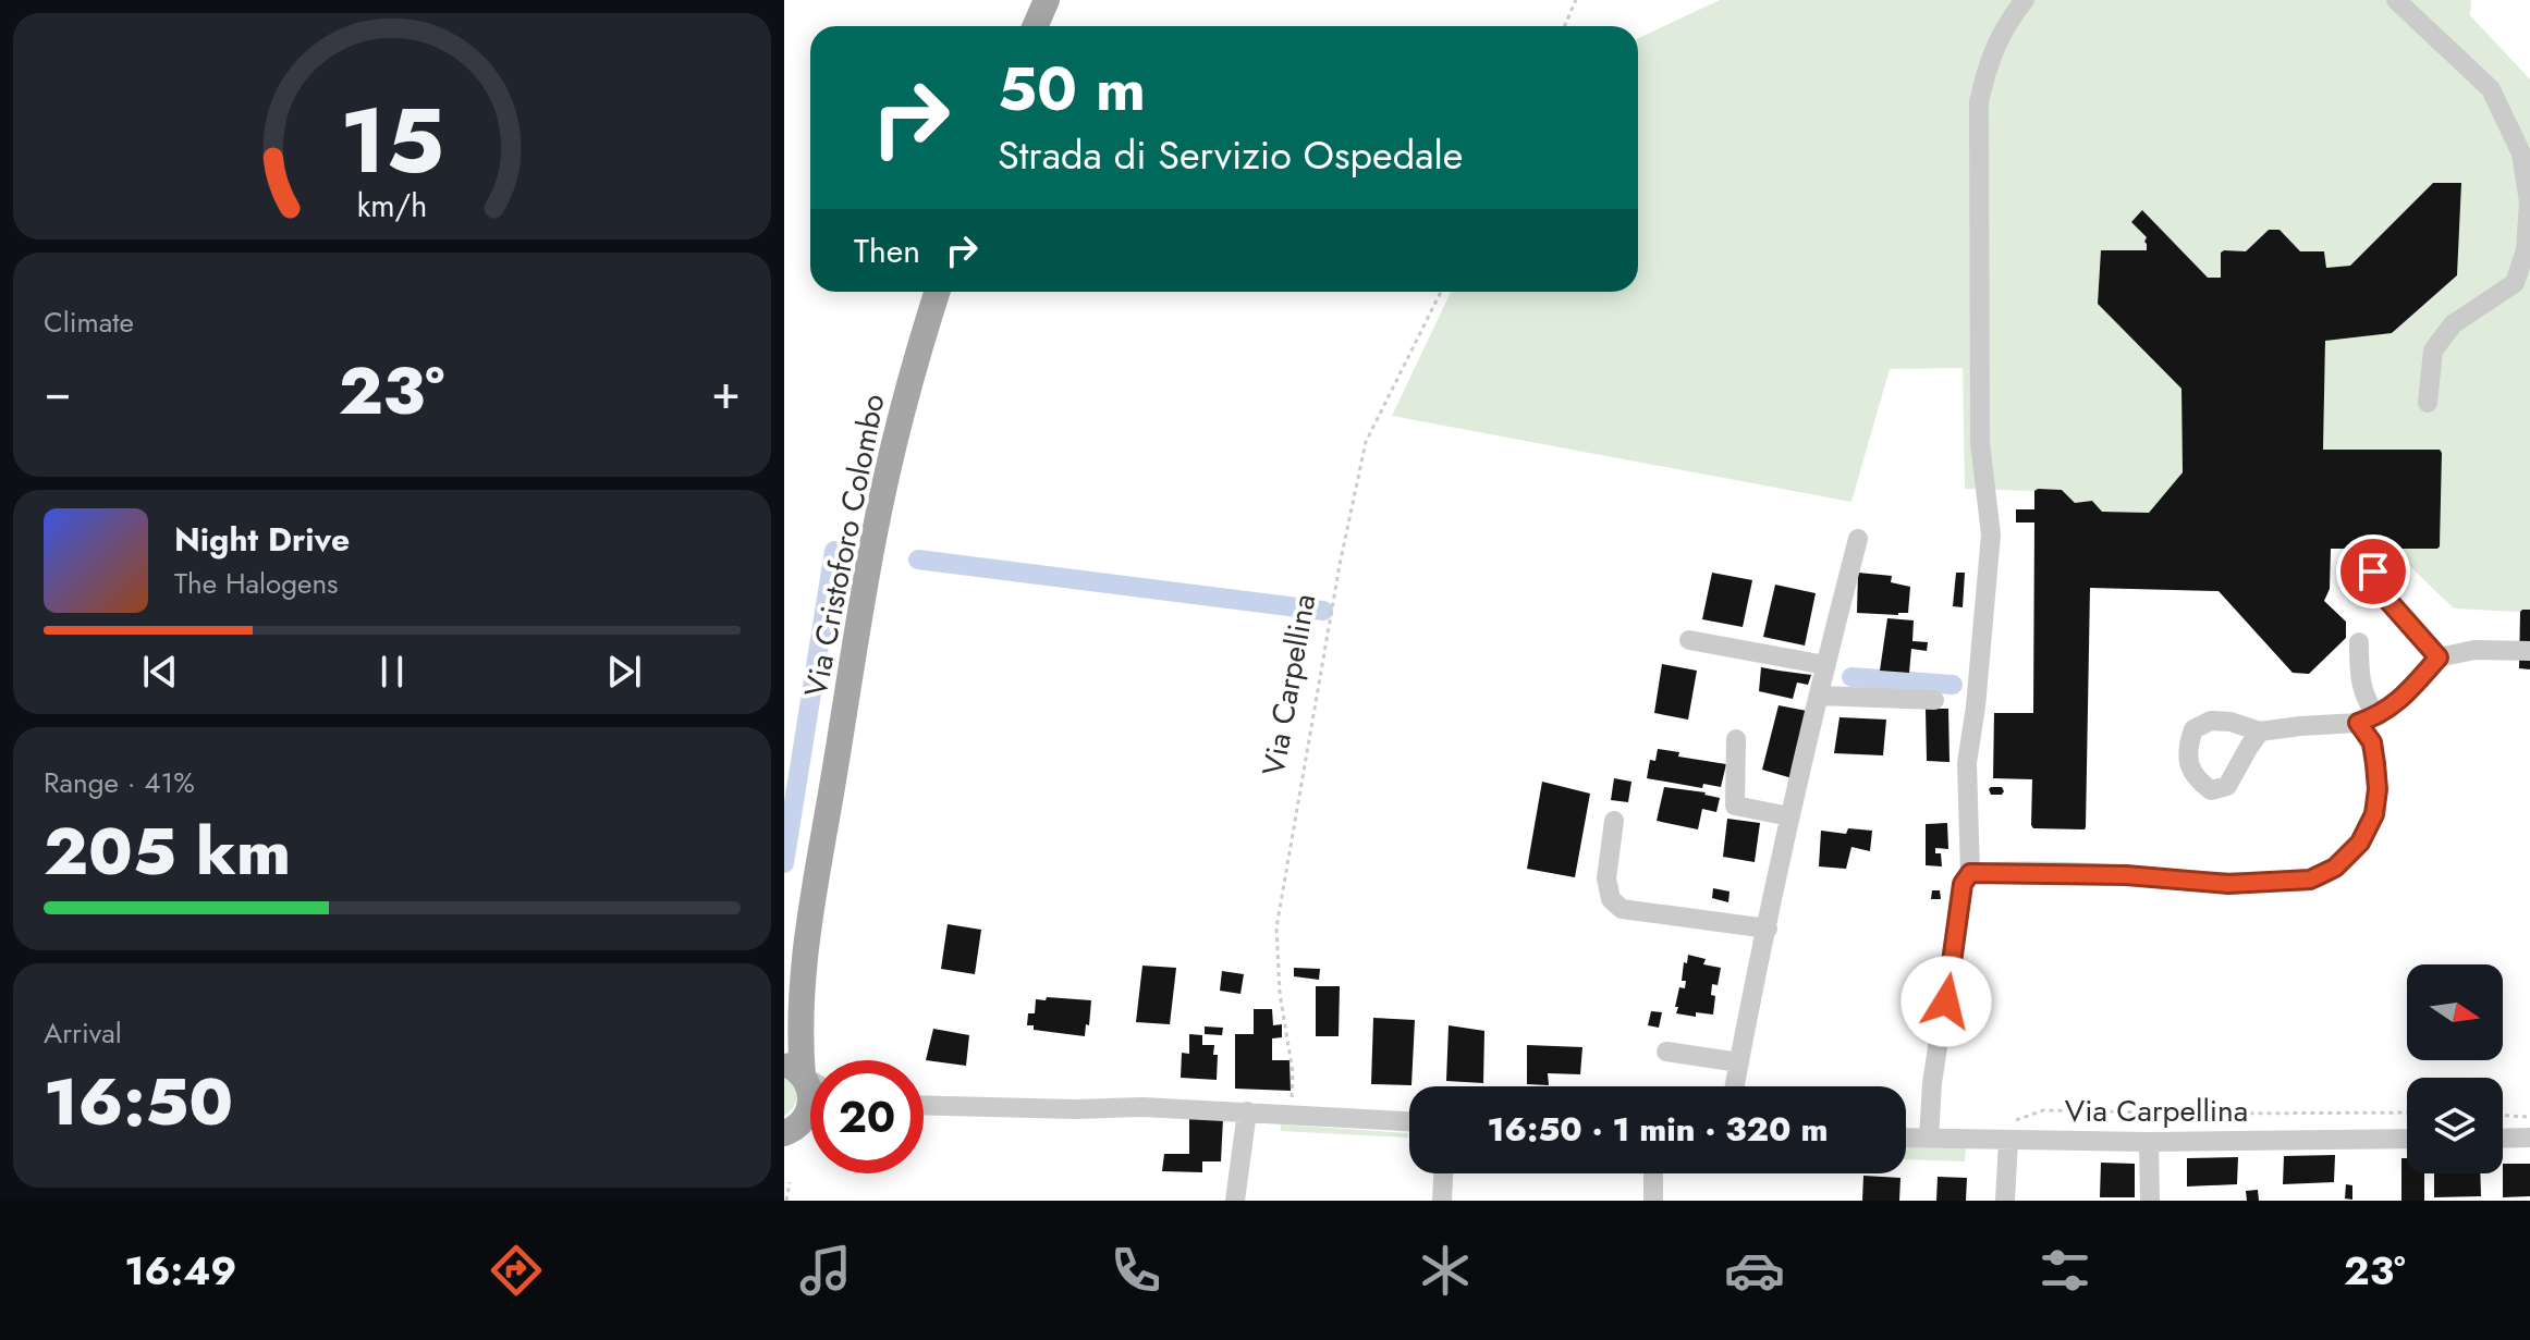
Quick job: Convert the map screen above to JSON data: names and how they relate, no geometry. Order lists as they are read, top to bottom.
{
  "streets": {
    "main road": ["Via Cristoforo Colombo"],
    "street": ["Via Carpellina"]
  },
  "north": "right",
  "page": {
    "turn": ["50 m", "Strada di Servizio Ospedale"],
    "then": "Then",
    "tile": [
      "Climate",
      ["Range · 41%", "205 km"],
      ["Arrival", "16:50"]
    ],
    "heat": ["−", "23°", "+"],
    "song": ["Night Drive", "The Halogens"],
    "limit": "20",
    "trip": "16:50 · 1 min · 320 m",
    "tabs": ["16:49", "23°"],
    "gauge": ["15", "km/h"]
  }
}
